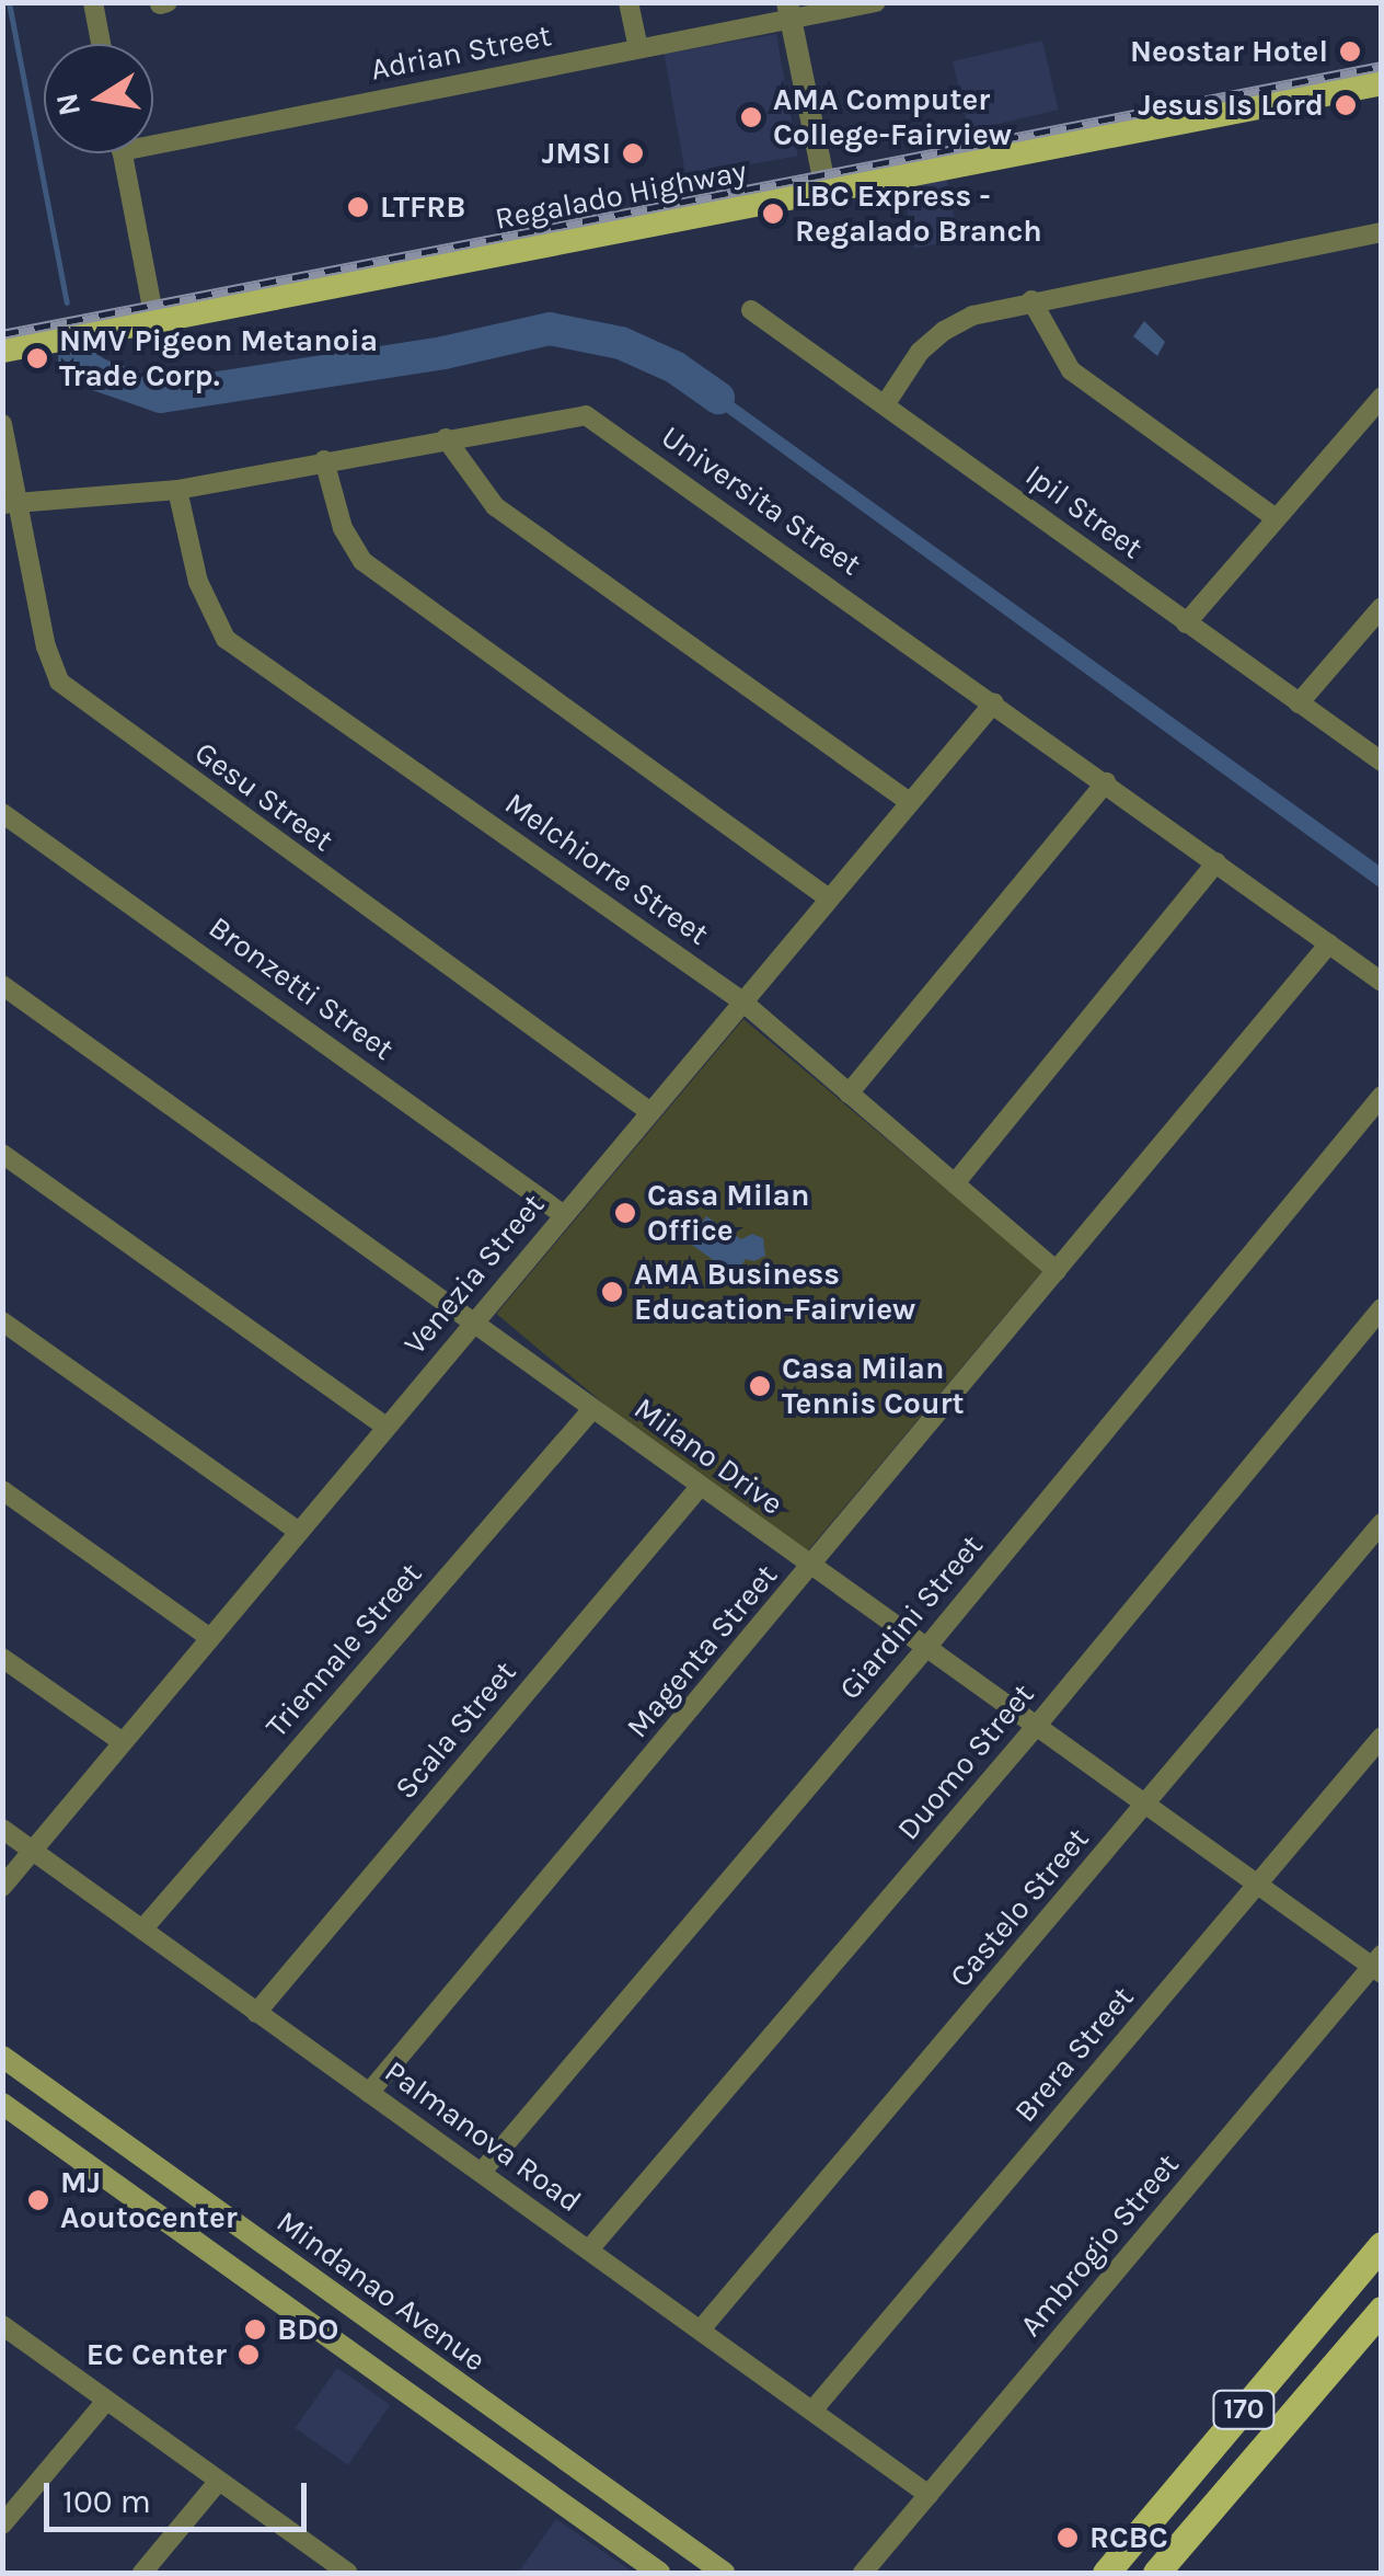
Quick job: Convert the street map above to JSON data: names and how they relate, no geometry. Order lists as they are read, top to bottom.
{
  "streets": {
    "main road": ["Regalado Highway", "Mindanao Avenue", "170"],
    "street": [
      "Adrian Street",
      "Universita Street",
      "Ipil Street",
      "Gesu Street",
      "Melchiorre Street",
      "Bronzetti Street",
      "Venezia Street",
      "Milano Drive",
      "Giardini Street",
      "Triennale Street",
      "Magenta Street",
      "Scala Street",
      "Duomo Street",
      "Castelo Street",
      "Brera Street",
      "Palmanova Road",
      "Ambrogio Street"
    ]
  },
  "crossings": [
    ["Universita Street", "Gesu Street"],
    ["Universita Street", "Melchiorre Street"],
    ["Universita Street", "Venezia Street"],
    ["Universita Street", "Magenta Street"],
    ["Gesu Street", "Venezia Street"],
    ["Melchiorre Street", "Venezia Street"],
    ["Melchiorre Street", "Magenta Street"],
    ["Bronzetti Street", "Venezia Street"],
    ["Venezia Street", "Milano Drive"],
    ["Venezia Street", "Palmanova Road"],
    ["Milano Drive", "Giardini Street"],
    ["Milano Drive", "Triennale Street"],
    ["Milano Drive", "Magenta Street"],
    ["Milano Drive", "Scala Street"],
    ["Milano Drive", "Duomo Street"],
    ["Milano Drive", "Castelo Street"],
    ["Milano Drive", "Brera Street"],
    ["Milano Drive", "Ambrogio Street"],
    ["Giardini Street", "Palmanova Road"],
    ["Triennale Street", "Palmanova Road"],
    ["Magenta Street", "Palmanova Road"],
    ["Scala Street", "Palmanova Road"],
    ["Duomo Street", "Palmanova Road"],
    ["Castelo Street", "Palmanova Road"],
    ["Brera Street", "Palmanova Road"],
    ["Palmanova Road", "Ambrogio Street"]
  ],
  "places": [
    "Neostar Hotel",
    "Jesus Is Lord",
    "AMA Computer College-Fairview",
    "JMSI",
    "LTFRB",
    "LBC Express - Regalado Branch",
    "NMV Pigeon Metanoia Trade Corp.",
    "Casa Milan Office",
    "AMA Business Education-Fairview",
    "Casa Milan Tennis Court",
    "MJ Aoutocenter",
    "BDO",
    "EC Center",
    "RCBC"
  ],
  "scale_bar": "100 m",
  "north": "left"
}
